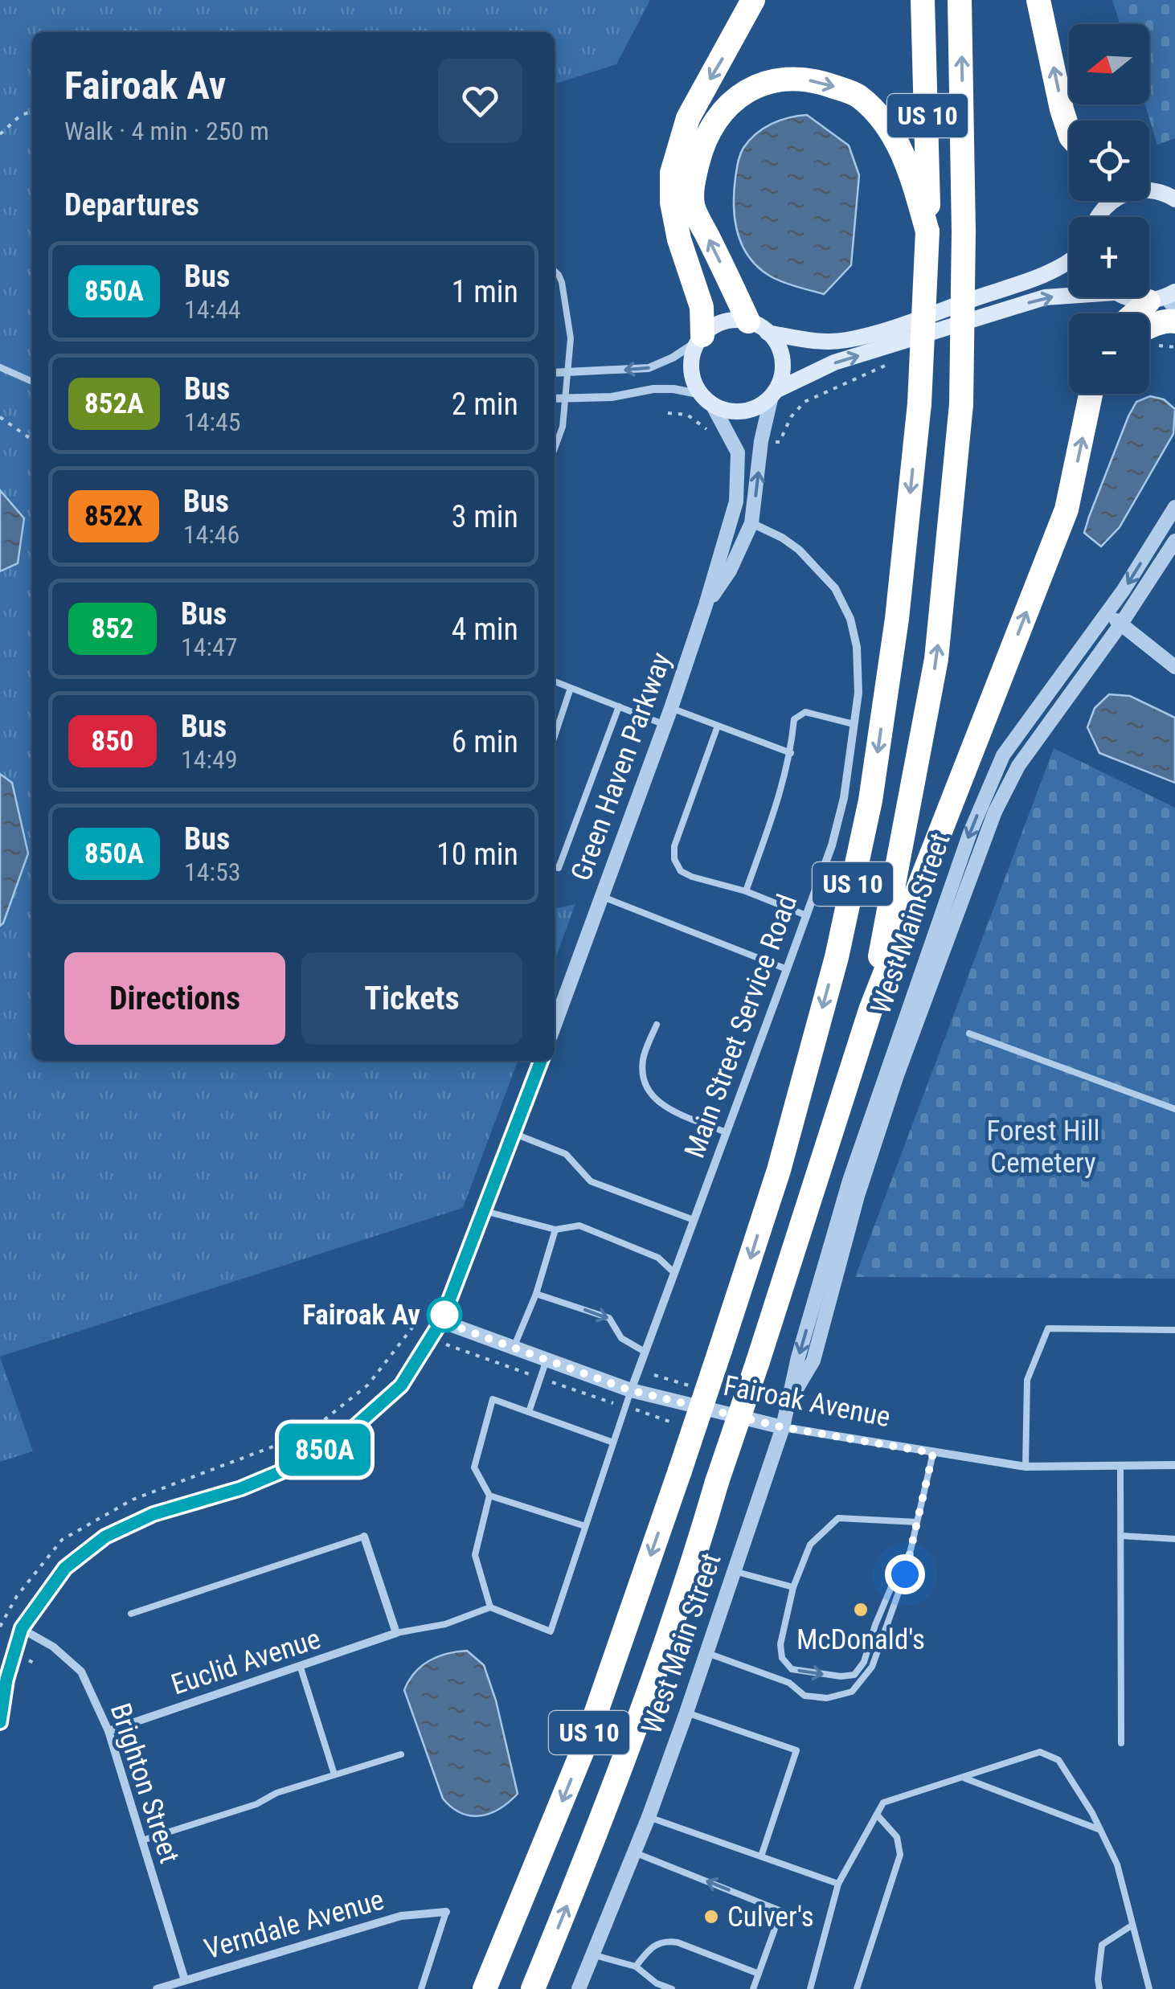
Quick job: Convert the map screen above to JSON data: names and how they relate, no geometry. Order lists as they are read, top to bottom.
{
  "streets": {
    "highway": ["US 10"],
    "street": [
      "Green Haven Parkway",
      "West Main Street",
      "Main Street Service Road",
      "Fairoak Avenue",
      "Euclid Avenue",
      "Brighton Street",
      "Verndale Avenue"
    ]
  },
  "crossings": [
    ["West Main Street", "Fairoak Avenue"],
    ["Main Street Service Road", "Fairoak Avenue"],
    ["Euclid Avenue", "Brighton Street"],
    ["Brighton Street", "Verndale Avenue"]
  ],
  "parks": ["Forest Hill Cemetery"],
  "places": ["Fairoak Av", "McDonald's", "Culver's"],
  "lines": ["bus line 850A"],
  "north": "left",
  "page": {
    "on_map": "850A",
    "map_buttons": ["+", "−"],
    "heading": [
      ["Fairoak Av", "Walk · 4 min · 250 m"],
      "Departures"
    ],
    "list": [
      {
        "mark": "850A",
        "name": "Bus",
        "note": "14:44",
        "value": "1 min"
      },
      {
        "mark": "852A",
        "name": "Bus",
        "note": "14:45",
        "value": "2 min"
      },
      {
        "mark": "852X",
        "name": "Bus",
        "note": "14:46",
        "value": "3 min"
      },
      {
        "mark": "852",
        "name": "Bus",
        "note": "14:47",
        "value": "4 min"
      },
      {
        "mark": "850",
        "name": "Bus",
        "note": "14:49",
        "value": "6 min"
      },
      {
        "mark": "850A",
        "name": "Bus",
        "note": "14:53",
        "value": "10 min"
      }
    ],
    "buttons": ["Directions", "Tickets"]
  }
}
